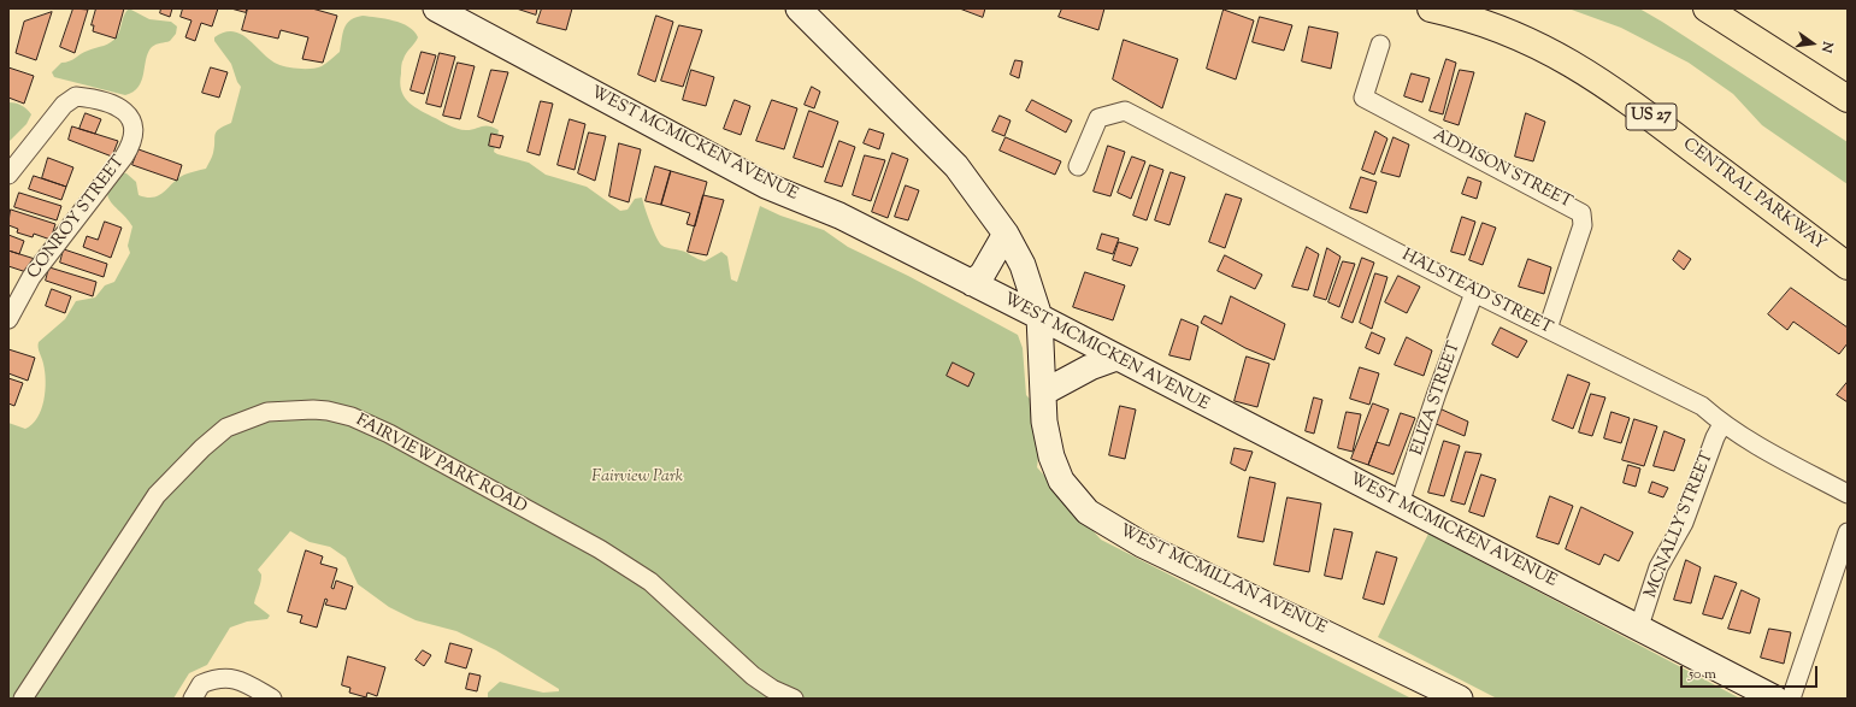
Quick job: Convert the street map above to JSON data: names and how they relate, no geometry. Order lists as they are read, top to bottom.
{
  "streets": {
    "main road": ["US 27", "CENTRAL PARKWAY"],
    "street": [
      "WEST MCMICKEN AVENUE",
      "ADDISON STREET",
      "CONROY STREET",
      "HALSTEAD STREET",
      "ELIZA STREET",
      "FAIRVIEW PARK ROAD",
      "MCNALLY STREET",
      "WEST MCMILLAN AVENUE"
    ]
  },
  "crossings": [
    ["WEST MCMICKEN AVENUE", "ELIZA STREET"],
    ["WEST MCMICKEN AVENUE", "MCNALLY STREET"],
    ["WEST MCMICKEN AVENUE", "WEST MCMILLAN AVENUE"],
    ["ADDISON STREET", "HALSTEAD STREET"],
    ["HALSTEAD STREET", "ELIZA STREET"],
    ["HALSTEAD STREET", "MCNALLY STREET"]
  ],
  "parks": ["Fairview Park"],
  "scale_bar": "50 m",
  "north": "right"
}
